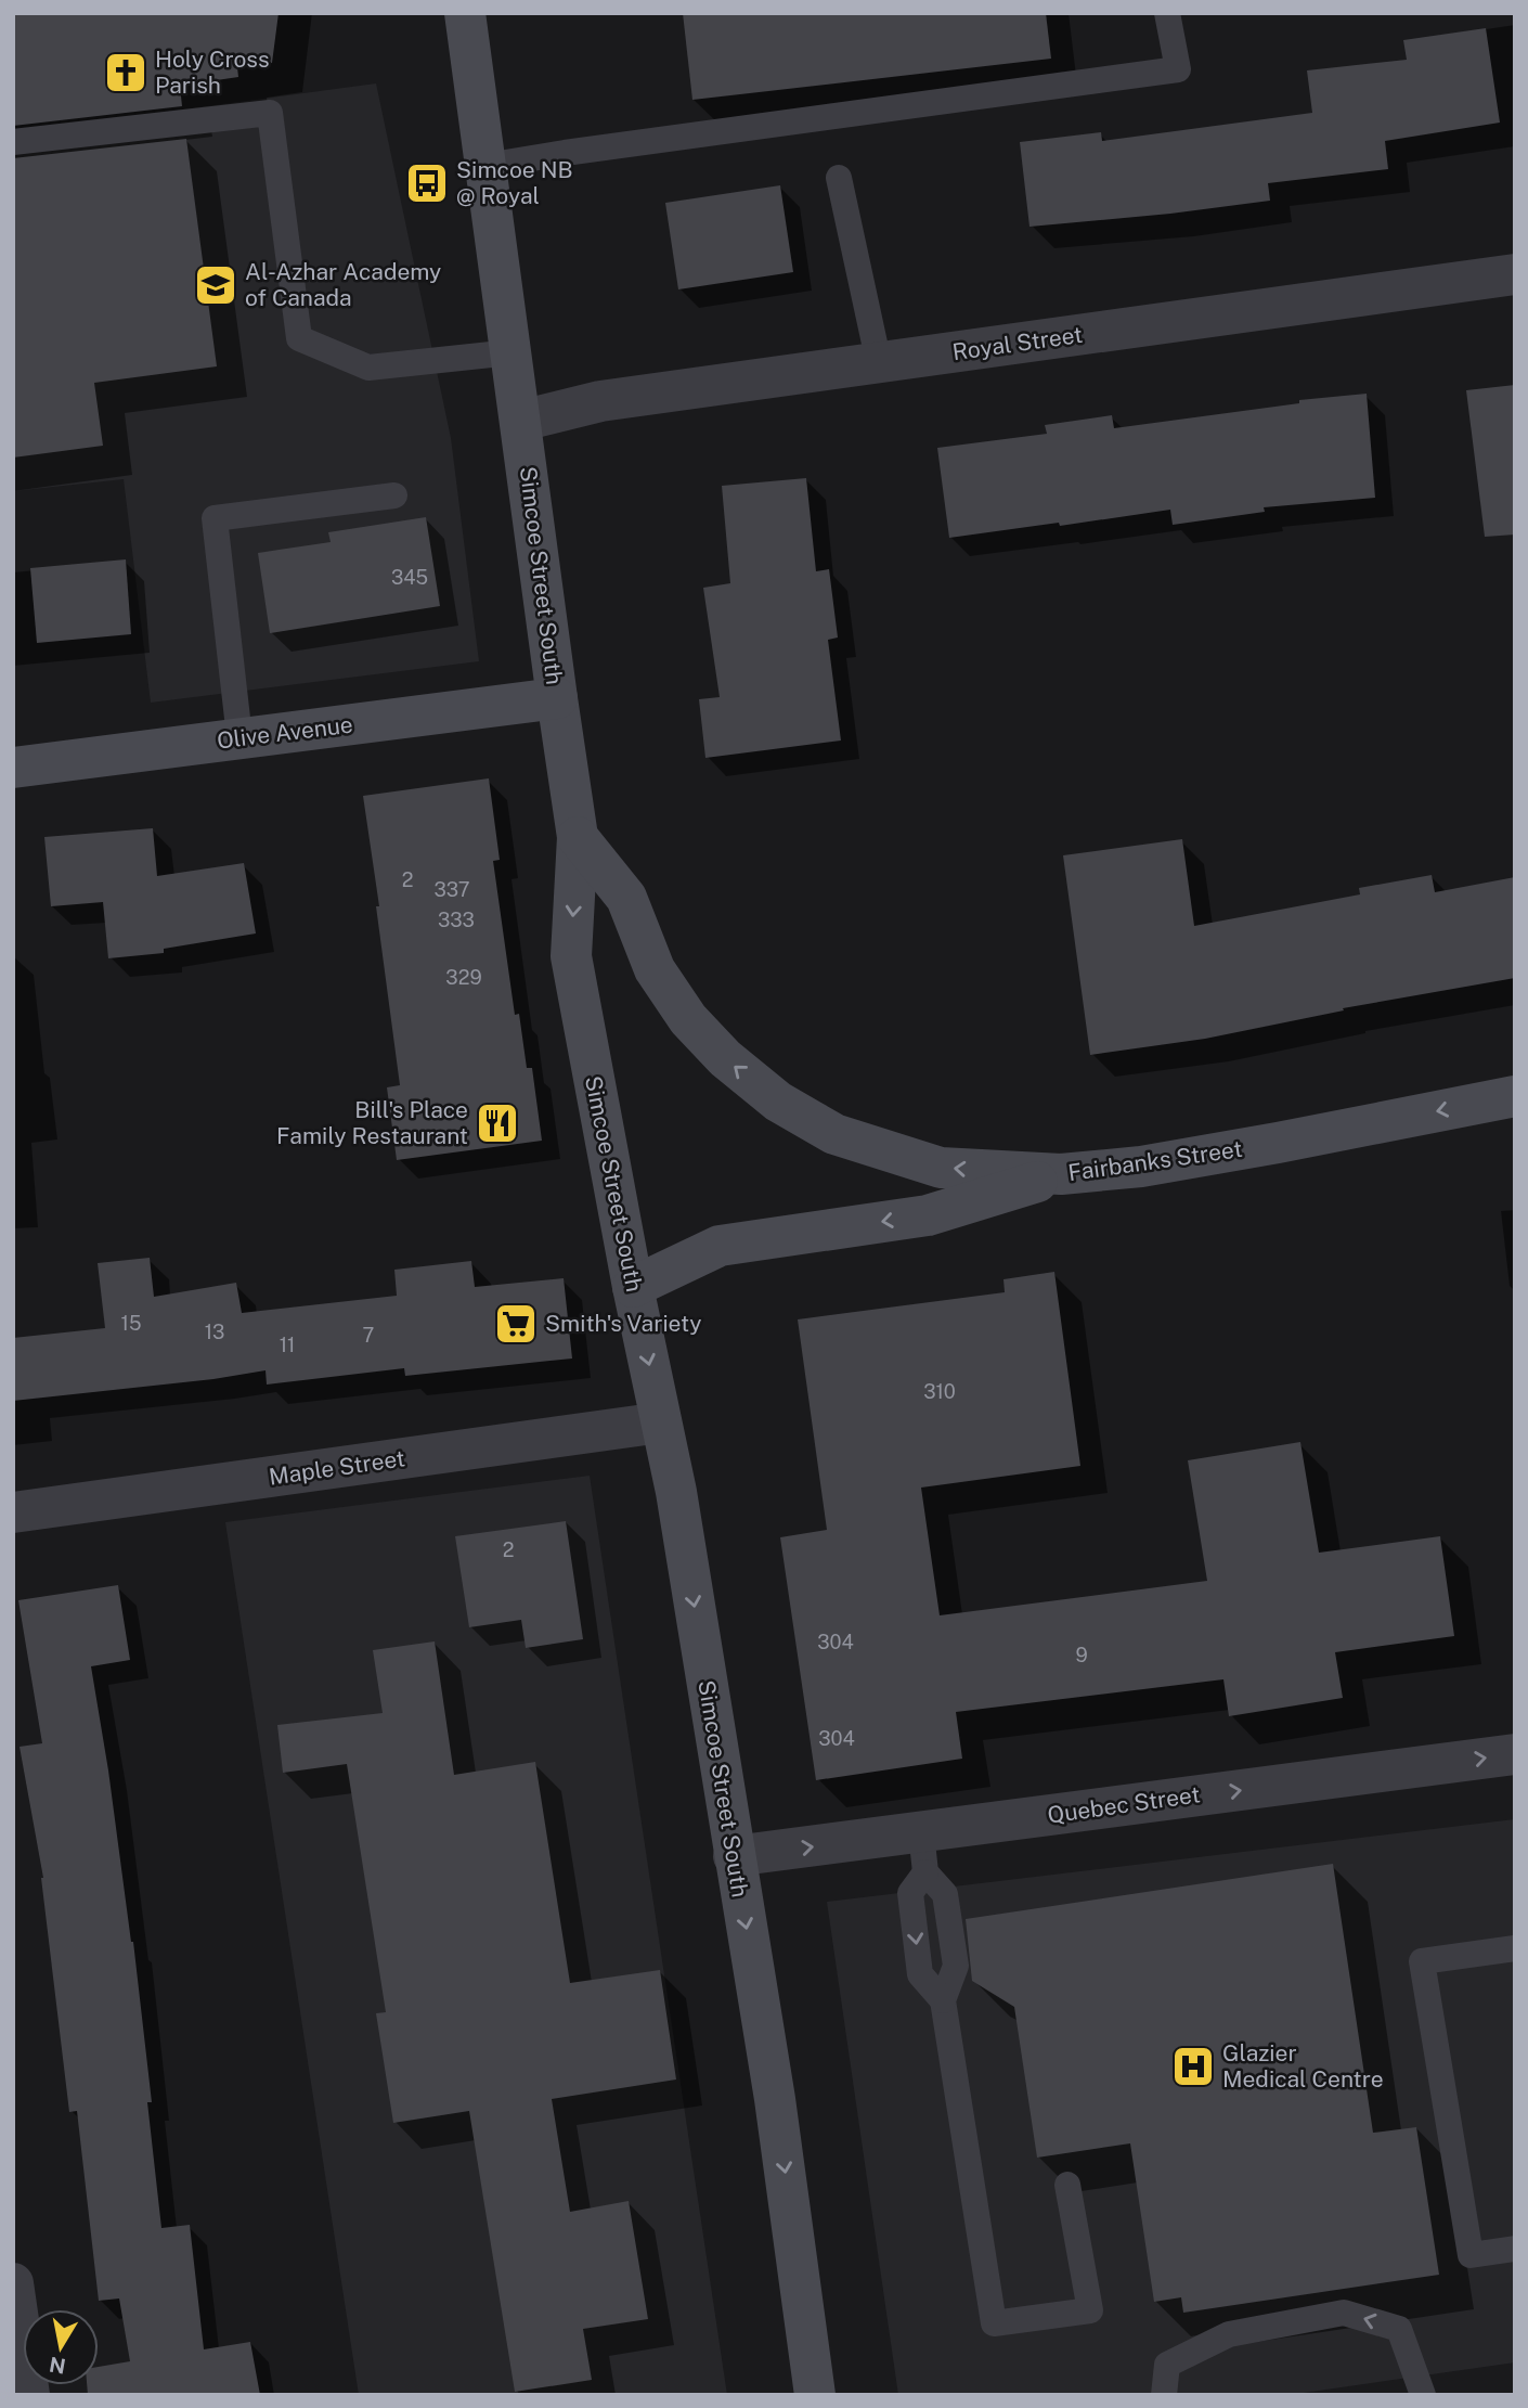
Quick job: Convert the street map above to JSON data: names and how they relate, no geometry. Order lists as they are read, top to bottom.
{
  "streets": {
    "main road": ["Simcoe Street South", "Olive Avenue", "Fairbanks Street"],
    "street": ["Royal Street", "Maple Street", "Quebec Street"]
  },
  "crossings": [
    ["Royal Street", "Simcoe Street South"],
    ["Simcoe Street South", "Olive Avenue"],
    ["Simcoe Street South", "Fairbanks Street"],
    ["Simcoe Street South", "Maple Street"],
    ["Simcoe Street South", "Quebec Street"]
  ],
  "one_way": ["Simcoe Street South", "Fairbanks Street", "Quebec Street"],
  "places": {
    "church": ["Holy Cross Parish"],
    "bus stop": ["Simcoe NB @ Royal"],
    "school or university": ["Al-Azhar Academy of Canada"],
    "restaurant": ["Bill's Place Family Restaurant"],
    "supermarket": ["Smith's Variety"],
    "hospital": ["Glazier Medical Centre"]
  },
  "house_numbers": [
    "345",
    "2",
    "337",
    "333",
    "329",
    "15",
    "13",
    "7",
    "11",
    "310",
    "2",
    "304",
    "9",
    "304"
  ],
  "north": "bottom"
}
